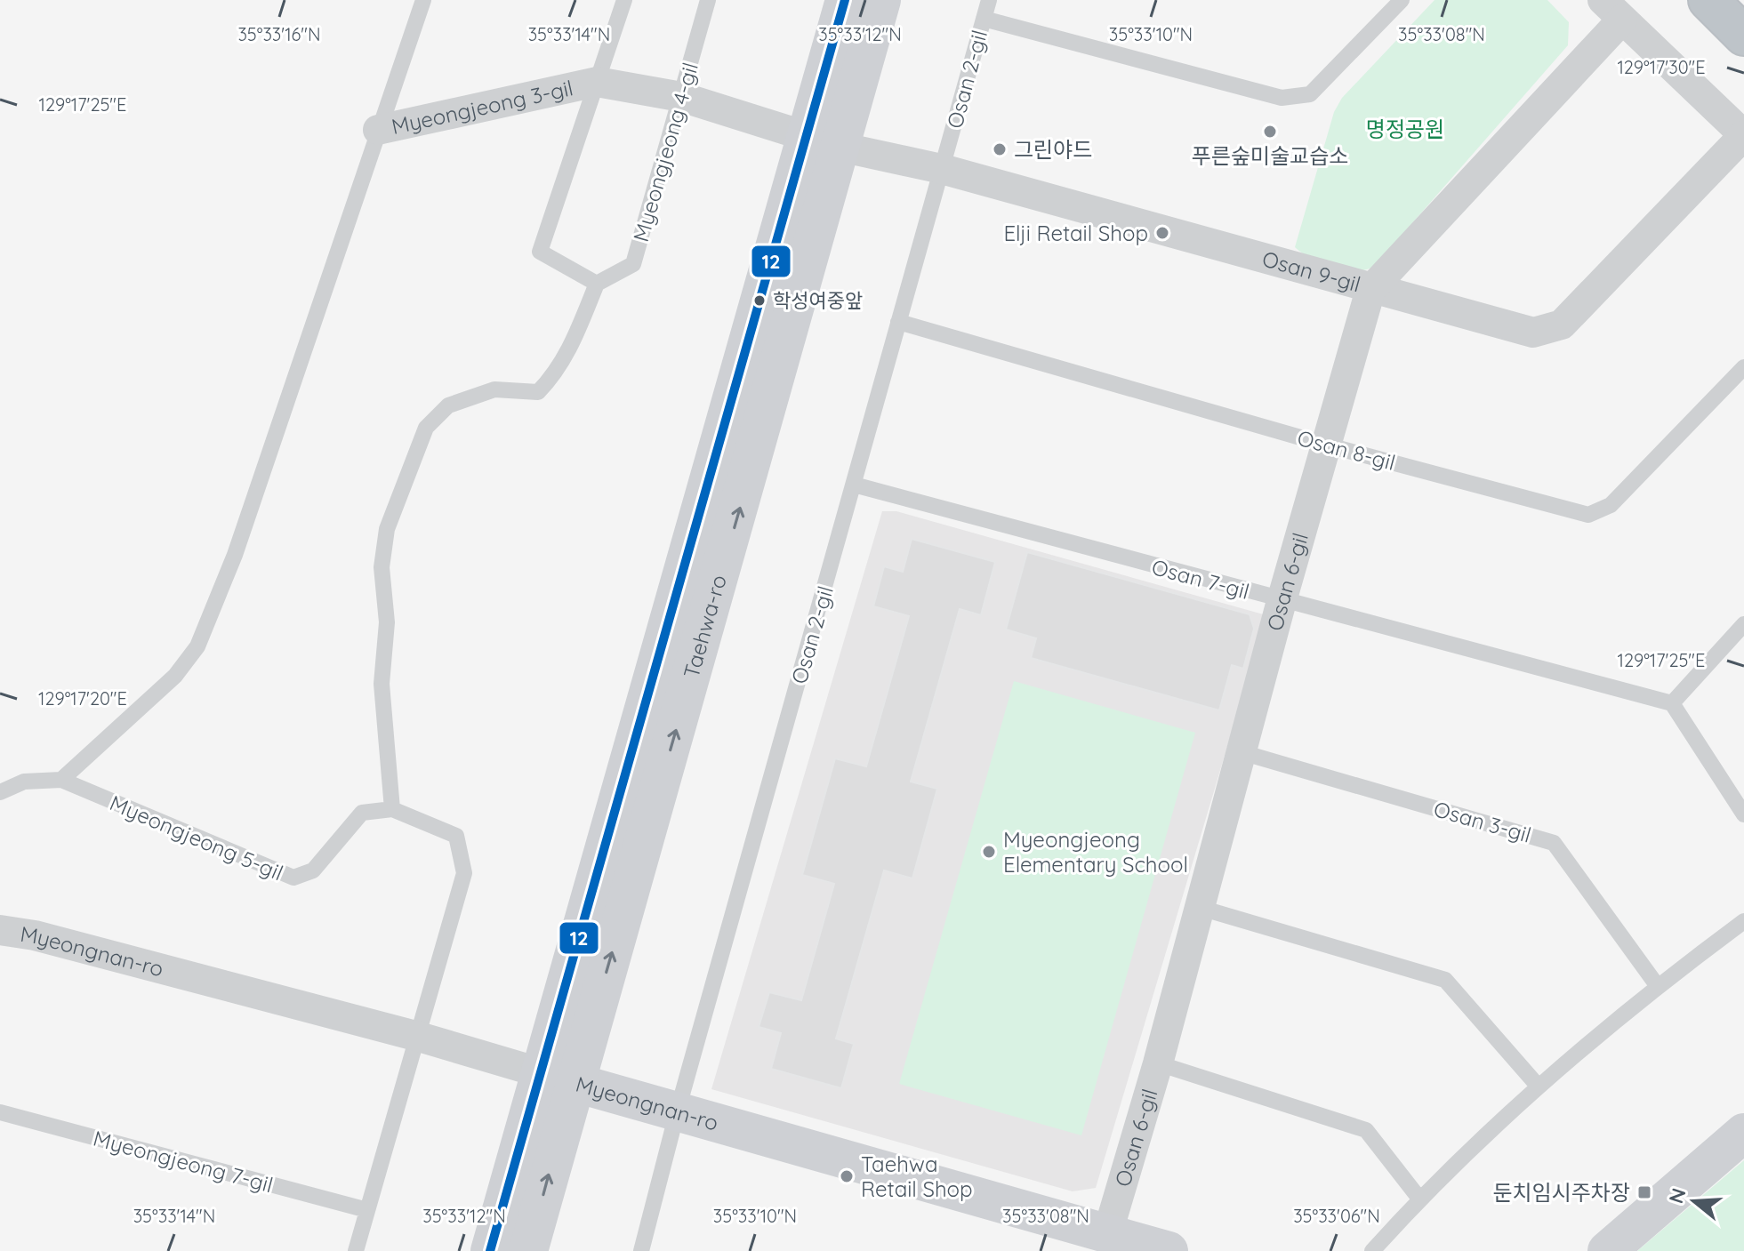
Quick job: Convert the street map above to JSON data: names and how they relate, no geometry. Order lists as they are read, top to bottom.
{
  "streets": {
    "main road": ["Taehwa-ro", "Myeongnan-ro"],
    "street": ["Myeongjeong 3-gil", "Osan 9-gil", "Osan 6-gil"],
    "lane": [
      "Osan 2-gil",
      "Myeongjeong 4-gil",
      "Osan 8-gil",
      "Osan 7-gil",
      "Osan 3-gil",
      "Myeongjeong 5-gil",
      "Myeongjeong 7-gil"
    ]
  },
  "crossings": [
    ["Osan 2-gil", "Osan 9-gil"],
    ["Osan 2-gil", "Osan 8-gil"],
    ["Osan 2-gil", "Osan 7-gil"],
    ["Osan 2-gil", "Myeongnan-ro"],
    ["Myeongjeong 3-gil", "Myeongjeong 4-gil"],
    ["Myeongjeong 3-gil", "Osan 9-gil"],
    ["Myeongjeong 3-gil", "Taehwa-ro"],
    ["Osan 9-gil", "Osan 6-gil"],
    ["Osan 9-gil", "Taehwa-ro"],
    ["Osan 8-gil", "Osan 6-gil"],
    ["Osan 7-gil", "Osan 6-gil"],
    ["Osan 6-gil", "Osan 3-gil"],
    ["Osan 6-gil", "Myeongnan-ro"],
    ["Taehwa-ro", "Myeongnan-ro"]
  ],
  "parks": ["명정공원"],
  "places": {
    "other": [
      "푸른숲미술교습소",
      "그린야드",
      "Elji Retail Shop",
      "학성여중앞",
      "Myeongjeong Elementary School",
      "Taehwa Retail Shop"
    ],
    "transit": ["둔치임시주차장"]
  },
  "lines": ["transit line 12"],
  "north": "left",
  "coordinates": [
    "35°33'16\"N",
    "35°33'14\"N",
    "35°33'12\"N",
    "35°33'10\"N",
    "35°33'08\"N",
    "129°17'30\"E",
    "129°17'25\"E",
    "129°17'20\"E",
    "35°33'06\"N"
  ]
}
